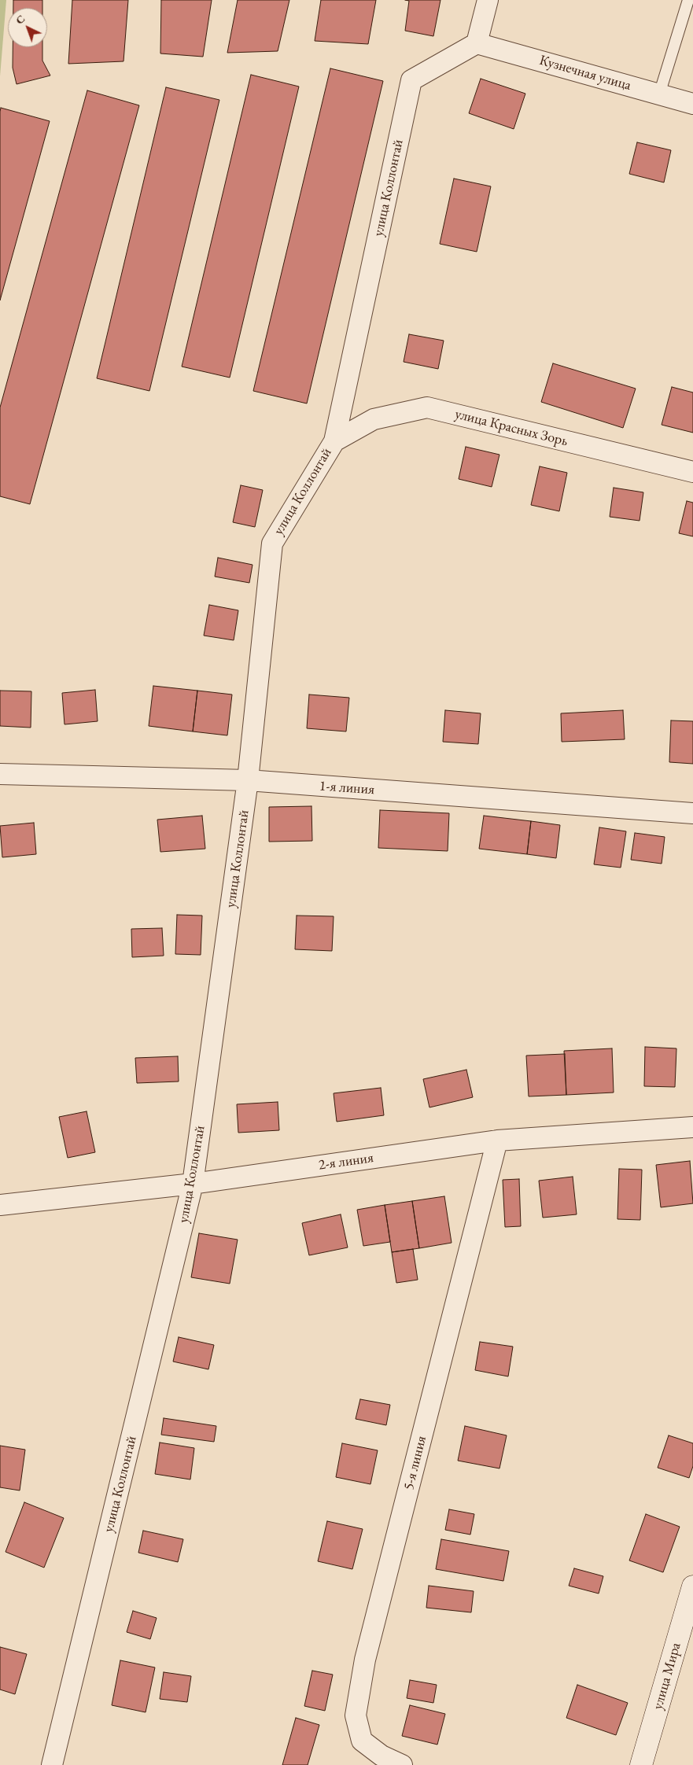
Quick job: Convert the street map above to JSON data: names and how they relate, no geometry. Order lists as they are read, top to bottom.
{
  "streets": {
    "main road": ["улица Мира"],
    "street": [
      "Кузнечная улица",
      "улица Коллонтай",
      "улица Красных Зорь",
      "1-я линия",
      "2-я линия",
      "5-я линия"
    ]
  },
  "crossings": [
    ["Кузнечная улица", "улица Коллонтай"],
    ["улица Коллонтай", "улица Красных Зорь"],
    ["улица Коллонтай", "1-я линия"],
    ["улица Коллонтай", "2-я линия"],
    ["2-я линия", "5-я линия"]
  ],
  "north": "top left"
}
